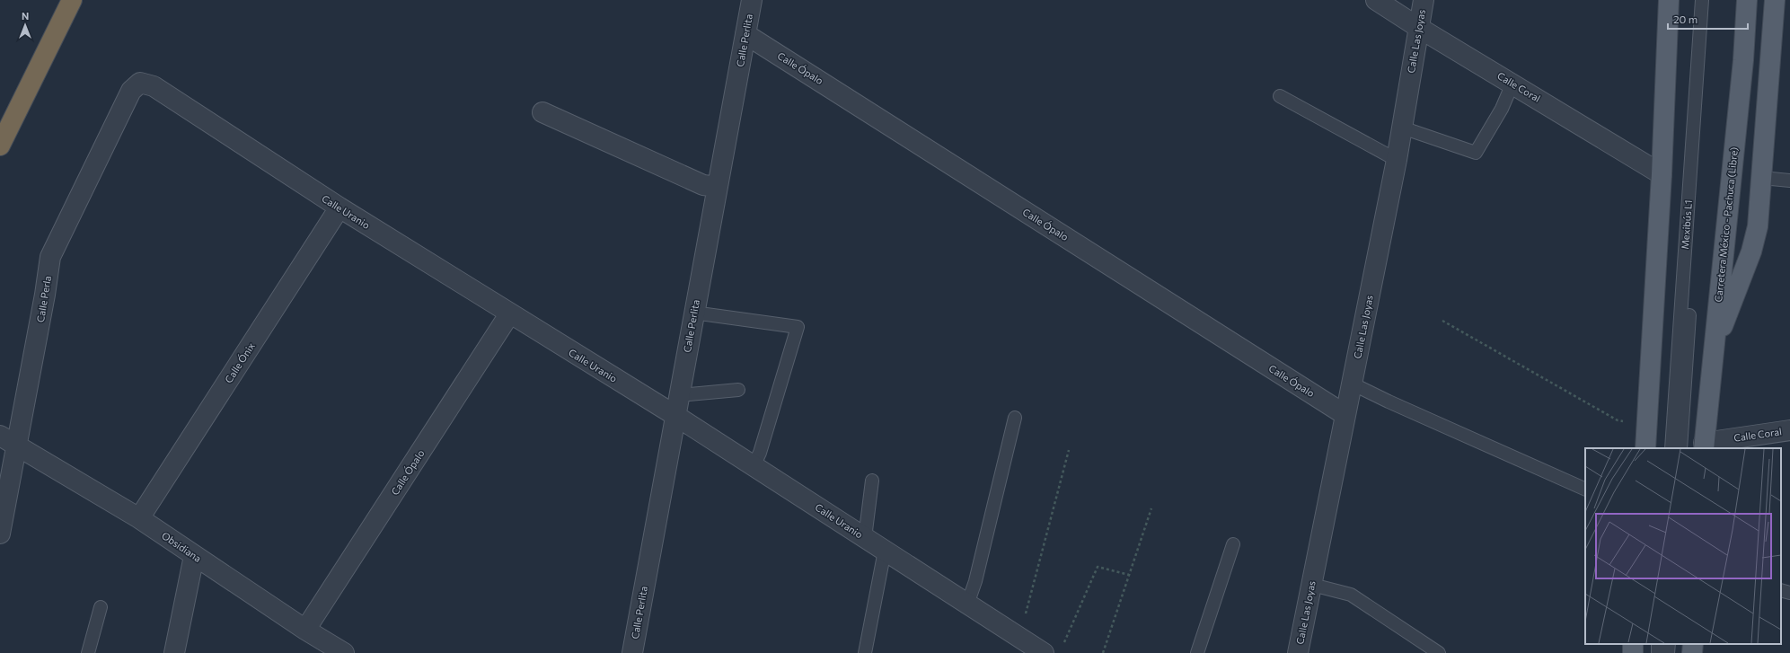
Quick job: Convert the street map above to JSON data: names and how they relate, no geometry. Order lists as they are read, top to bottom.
{
  "streets": {
    "main road": ["Carretera México - Pachuca (Libre)"],
    "street": [
      "Calle Perlita",
      "Calle Las Joyas",
      "Calle Ópalo",
      "Calle Coral",
      "Calle Uranio",
      "Calle Perla",
      "Calle Ónix",
      "Obsidiana"
    ],
    "lane": ["Mexibús L1"]
  },
  "crossings": [
    ["Calle Perlita", "Calle Ópalo"],
    ["Calle Perlita", "Calle Uranio"],
    ["Calle Las Joyas", "Calle Ópalo"],
    ["Calle Las Joyas", "Calle Coral"],
    ["Calle Ópalo", "Calle Uranio"],
    ["Calle Ópalo", "Obsidiana"],
    ["Calle Coral", "Carretera México - Pachuca (Libre)"],
    ["Calle Uranio", "Calle Perla"],
    ["Calle Uranio", "Calle Ónix"],
    ["Calle Perla", "Obsidiana"],
    ["Calle Ónix", "Obsidiana"]
  ],
  "scale_bar": "20 m",
  "north": "top"
}
